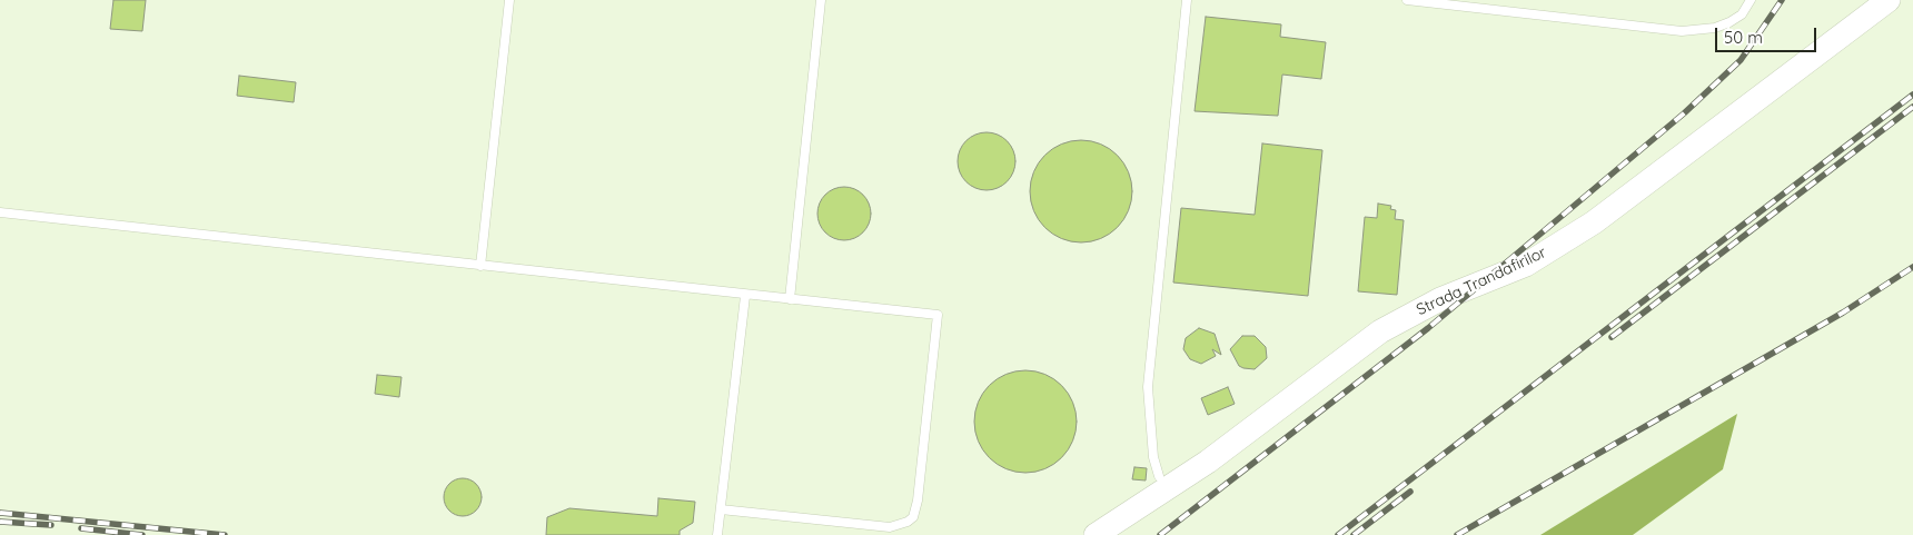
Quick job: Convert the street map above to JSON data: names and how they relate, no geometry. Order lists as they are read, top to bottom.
{
  "streets": {
    "main road": ["Strada Trandafirilor"]
  },
  "scale_bar": "50 m"
}
